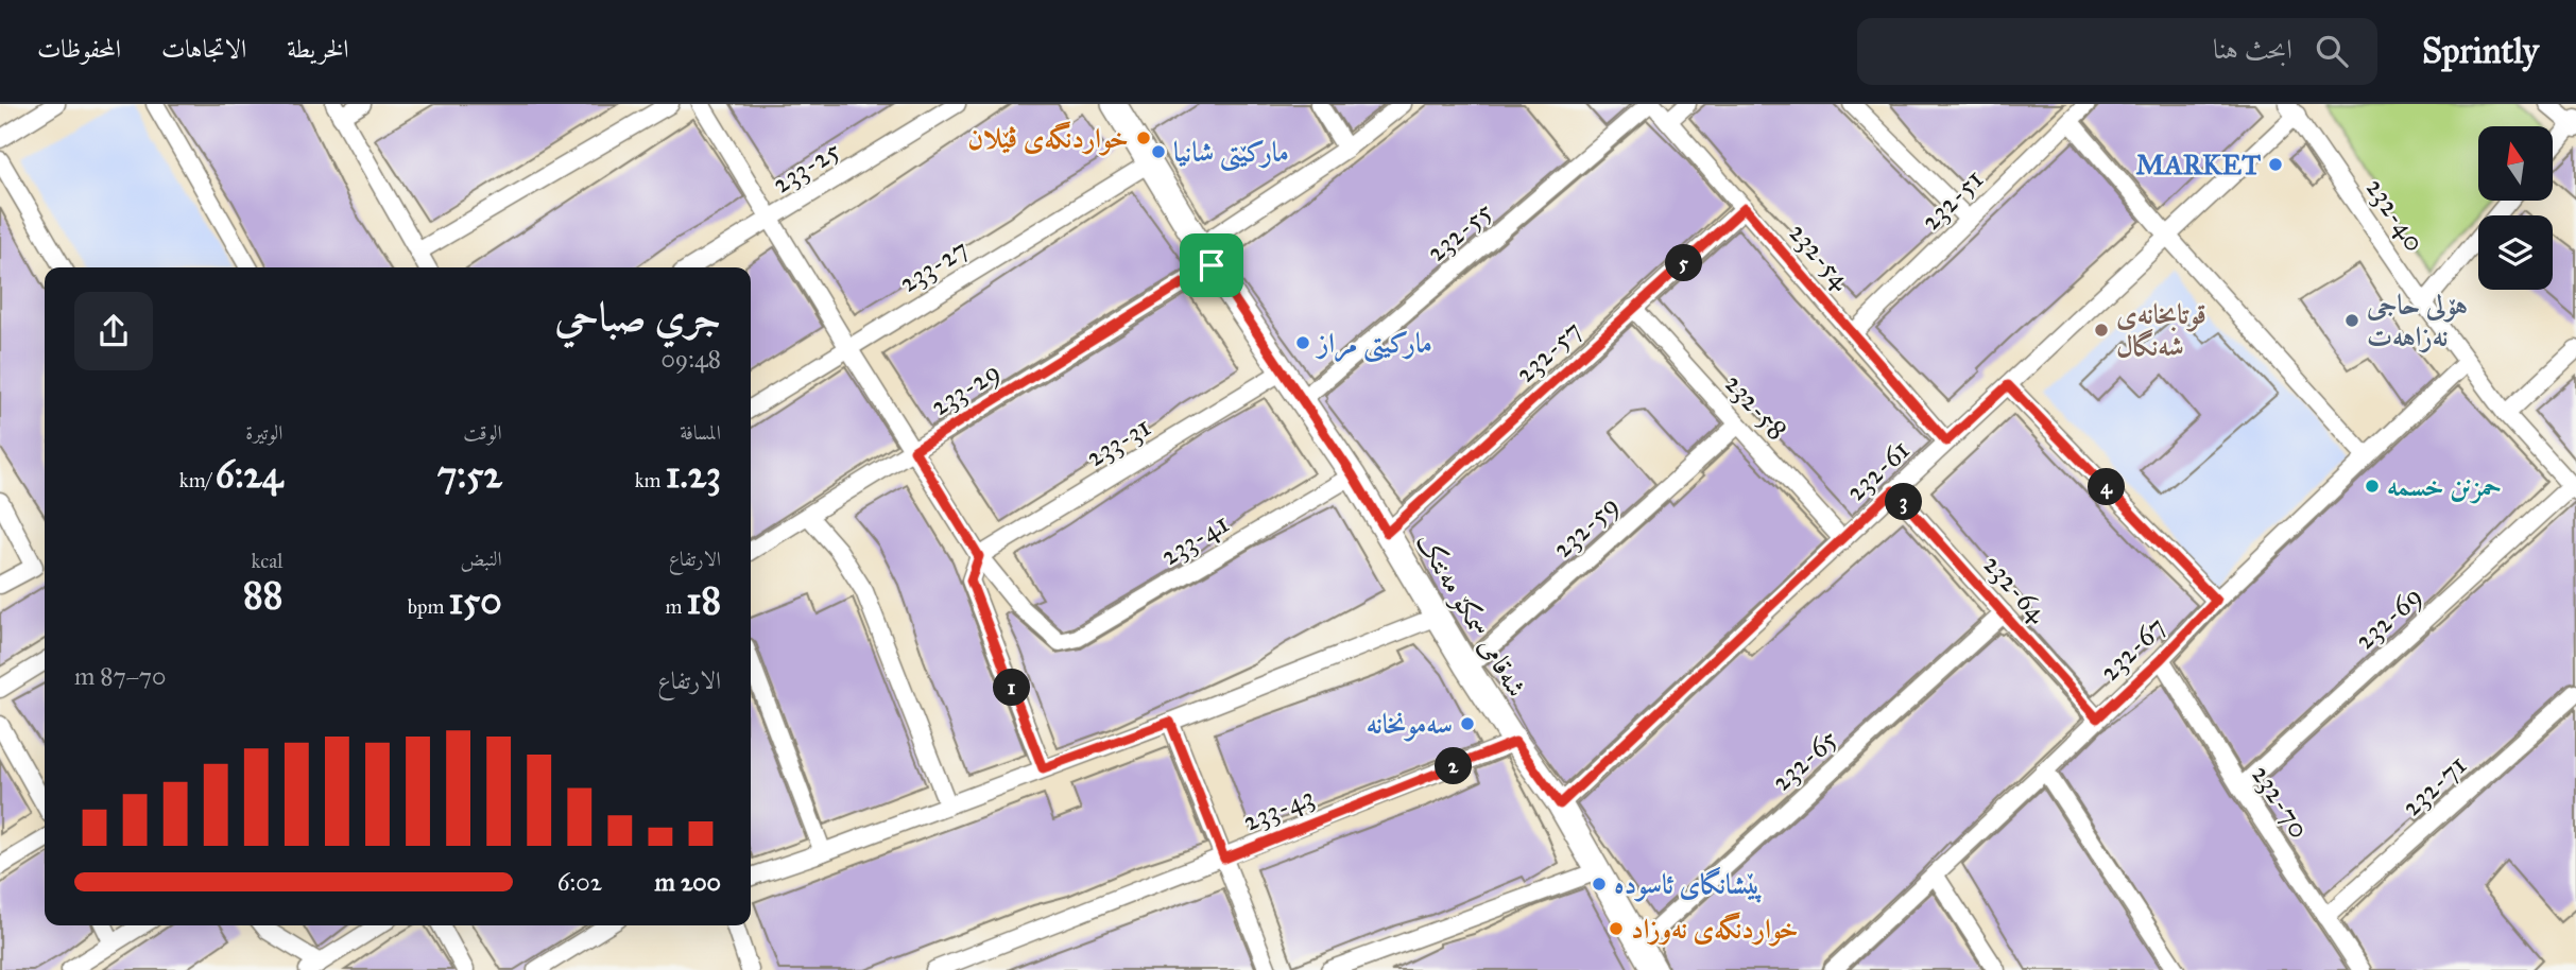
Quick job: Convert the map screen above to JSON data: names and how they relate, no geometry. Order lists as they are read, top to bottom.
{
  "streets": {
    "main road": ["شەقامی سمکۆ مەنتک"],
    "street": [
      "233-25",
      "232-51",
      "232-40",
      "232-55",
      "232-54",
      "233-27",
      "232-57",
      "233-29",
      "232-58",
      "233-31",
      "232-61",
      "232-59",
      "233-41",
      "232-64",
      "232-69",
      "232-67",
      "232-65",
      "232-71",
      "232-70",
      "233-43"
    ]
  },
  "crossings": [
    ["232-51", "232-54"],
    ["232-40", "232-61"],
    ["232-40", "232-69"],
    ["232-40", "232-67"],
    ["232-55", "232-54"],
    ["232-55", "شەقامی سمکۆ مەنتک"],
    ["232-54", "232-57"],
    ["232-54", "232-61"],
    ["233-27", "شەقامی سمکۆ مەنتک"],
    ["232-57", "232-58"],
    ["232-57", "شەقامی سمکۆ مەنتک"],
    ["233-29", "شەقامی سمکۆ مەنتک"],
    ["232-58", "232-61"],
    ["232-58", "232-59"],
    ["233-31", "233-41"],
    ["233-31", "شەقامی سمکۆ مەنتک"],
    ["232-61", "232-64"],
    ["232-61", "شەقامی سمکۆ مەنتک"],
    ["232-59", "شەقامی سمکۆ مەنتک"],
    ["233-41", "شەقامی سمکۆ مەنتک"],
    ["232-64", "232-67"],
    ["232-64", "232-65"],
    ["شەقامی سمکۆ مەنتک", "232-65"],
    ["شەقامی سمکۆ مەنتک", "233-43"],
    ["232-69", "232-70"],
    ["232-67", "232-70"],
    ["232-71", "232-70"]
  ],
  "places": [
    "خواردنگەی ڤێلان",
    "مارکێتی شانیا",
    "MARKET",
    "هۆلی حاجی نەزاهەت",
    "قوتابخانەی شەنگال",
    "مارکیتی مراز",
    "حمزنن خسمه",
    "سەمونخانە",
    "پێشانگای ئاسودە",
    "خواردنگەی نەوزاد"
  ],
  "north": "top",
  "page": {
    "header": "Sprintly",
    "search": "ابحث هنا",
    "nav": ["الخريطة", "الاتجاهات", "المحفوظات"],
    "pins": [
      "5",
      "4",
      "3",
      "1",
      "2"
    ],
    "heading": ["جري صباحي", "09:48"],
    "stats": [
      ["المسافة", "1.23 km"],
      ["الوقت", "7:52"],
      ["الوتيرة", "6:24 /km"],
      ["الارتفاع", "18 m"],
      ["النبض", "150 bpm"],
      ["kcal", "88"]
    ],
    "chart": ["الارتفاع", "70–87 m"],
    "list": [
      {
        "name": "200 m",
        "note": "6:02"
      }
    ]
  }
}
